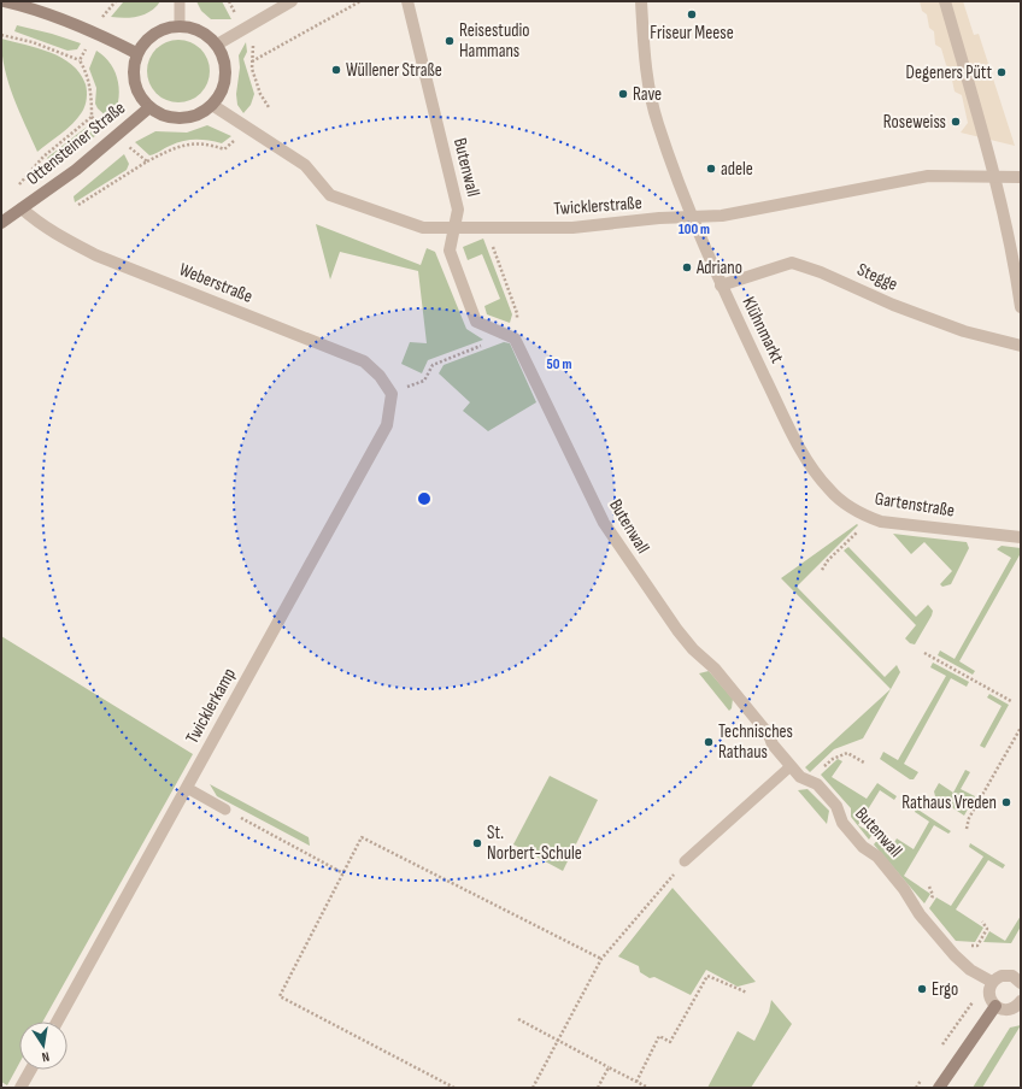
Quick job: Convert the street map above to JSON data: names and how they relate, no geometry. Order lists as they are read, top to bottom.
{
  "streets": {
    "street": [
      "Ottensteiner Straße",
      "Butenwall",
      "Twicklerstraße",
      "Stegge",
      "Weberstraße",
      "Klühnmarkt",
      "Gartenstraße",
      "Twicklerkamp"
    ]
  },
  "crossings": [
    ["Ottensteiner Straße", "Twicklerstraße"],
    ["Ottensteiner Straße", "Weberstraße"],
    ["Butenwall", "Twicklerstraße"],
    ["Twicklerstraße", "Klühnmarkt"],
    ["Stegge", "Klühnmarkt"],
    ["Weberstraße", "Twicklerkamp"],
    ["Klühnmarkt", "Gartenstraße"]
  ],
  "places": [
    "Friseur Meese",
    "Reisestudio Hammans",
    "Wüllener Straße",
    "Degeners Pütt",
    "Rave",
    "Roseweiss",
    "adele",
    "Adriano",
    "Technisches Rathaus",
    "Rathaus Vreden",
    "St. Norbert-Schule",
    "Ergo"
  ],
  "north": "bottom",
  "rings": ["100 m", "50 m"]
}
